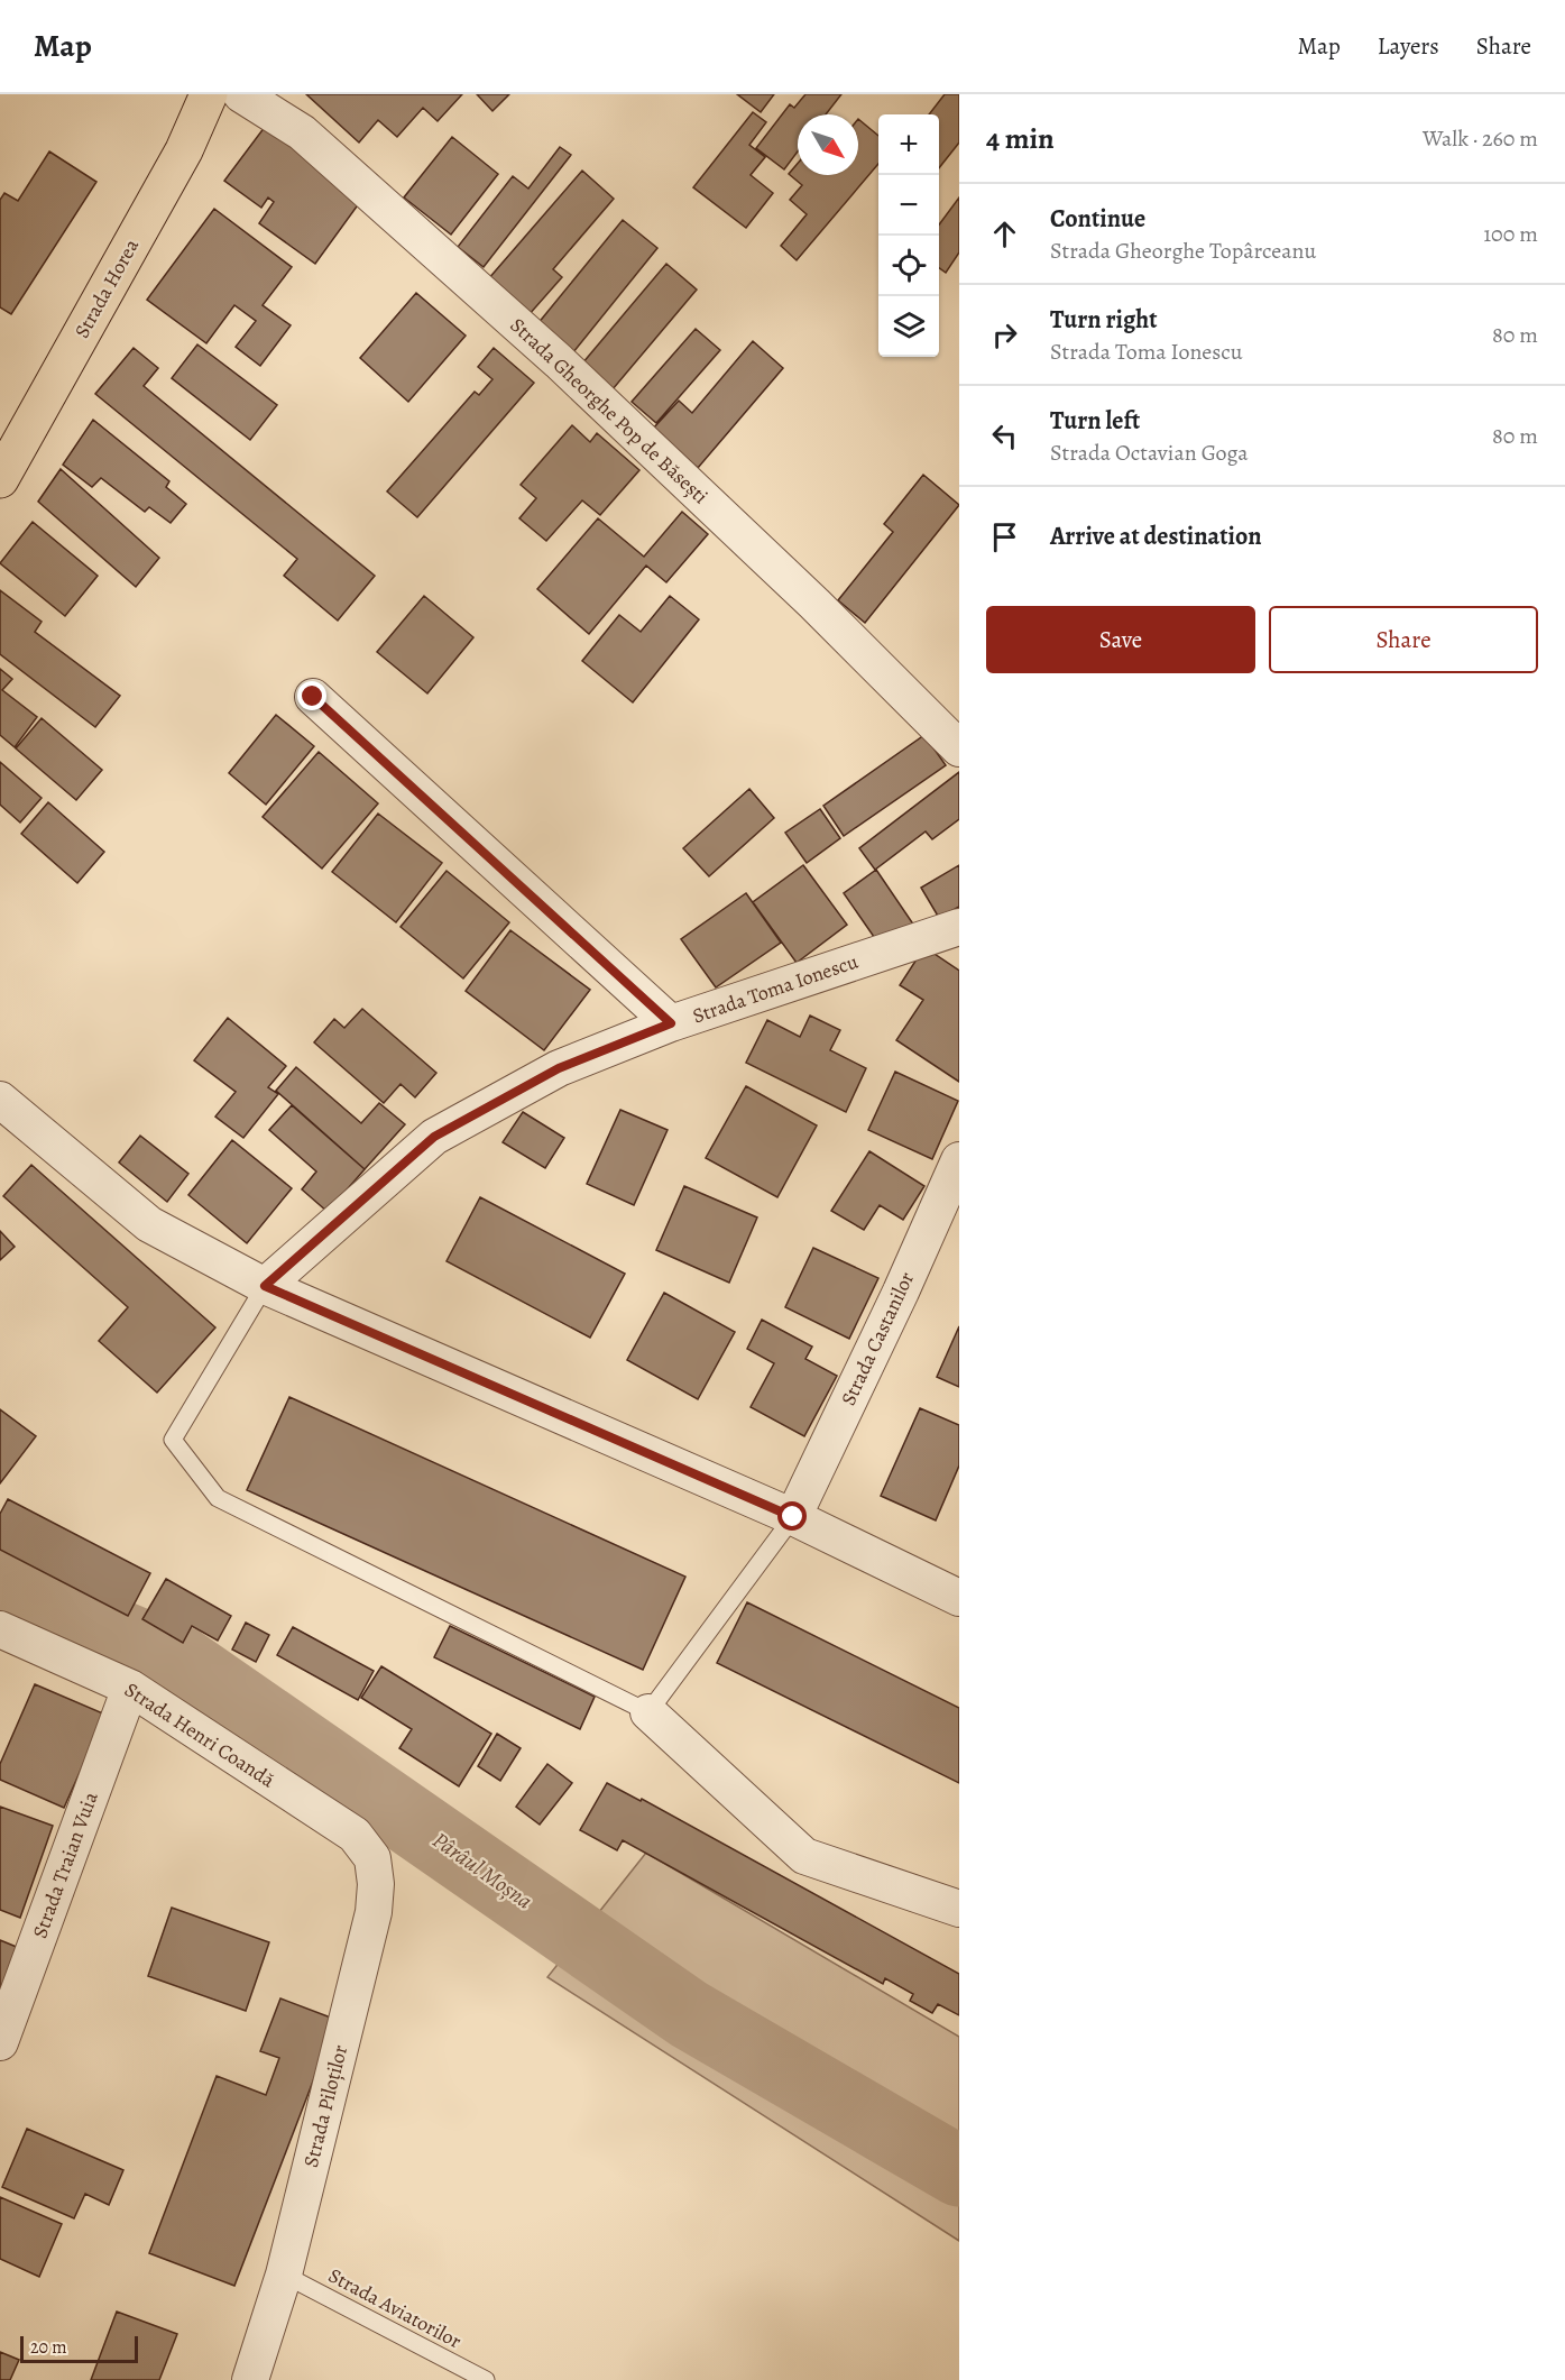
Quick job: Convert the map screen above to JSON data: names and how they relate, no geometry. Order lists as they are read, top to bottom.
{
  "streets": {
    "main road": ["Strada Horea"],
    "street": [
      "Strada Gheorghe Pop de Băsești",
      "Strada Toma Ionescu",
      "Strada Castanilor",
      "Strada Henri Coandă",
      "Strada Traian Vuia",
      "Strada Piloților"
    ],
    "lane": ["Strada Aviatorilor"]
  },
  "crossings": [
    ["Strada Henri Coandă", "Strada Traian Vuia"],
    ["Strada Henri Coandă", "Strada Piloților"],
    ["Strada Piloților", "Strada Aviatorilor"]
  ],
  "water": ["Pârâul Moșna"],
  "scale_bar": "20 m",
  "north": "bottom right",
  "page": {
    "header": "Map",
    "nav": ["Map", "Layers", "Share"],
    "heading": ["4 min", "Walk · 260 m"],
    "map_buttons": ["+", "−"],
    "list": [
      ["Continue", "Strada Gheorghe Topârceanu", "100 m"],
      ["Turn right", "Strada Toma Ionescu", "80 m"],
      ["Turn left", "Strada Octavian Goga", "80 m"],
      "Arrive at destination"
    ],
    "buttons": ["Save", "Share"],
    "scale": "20 m"
  }
}
